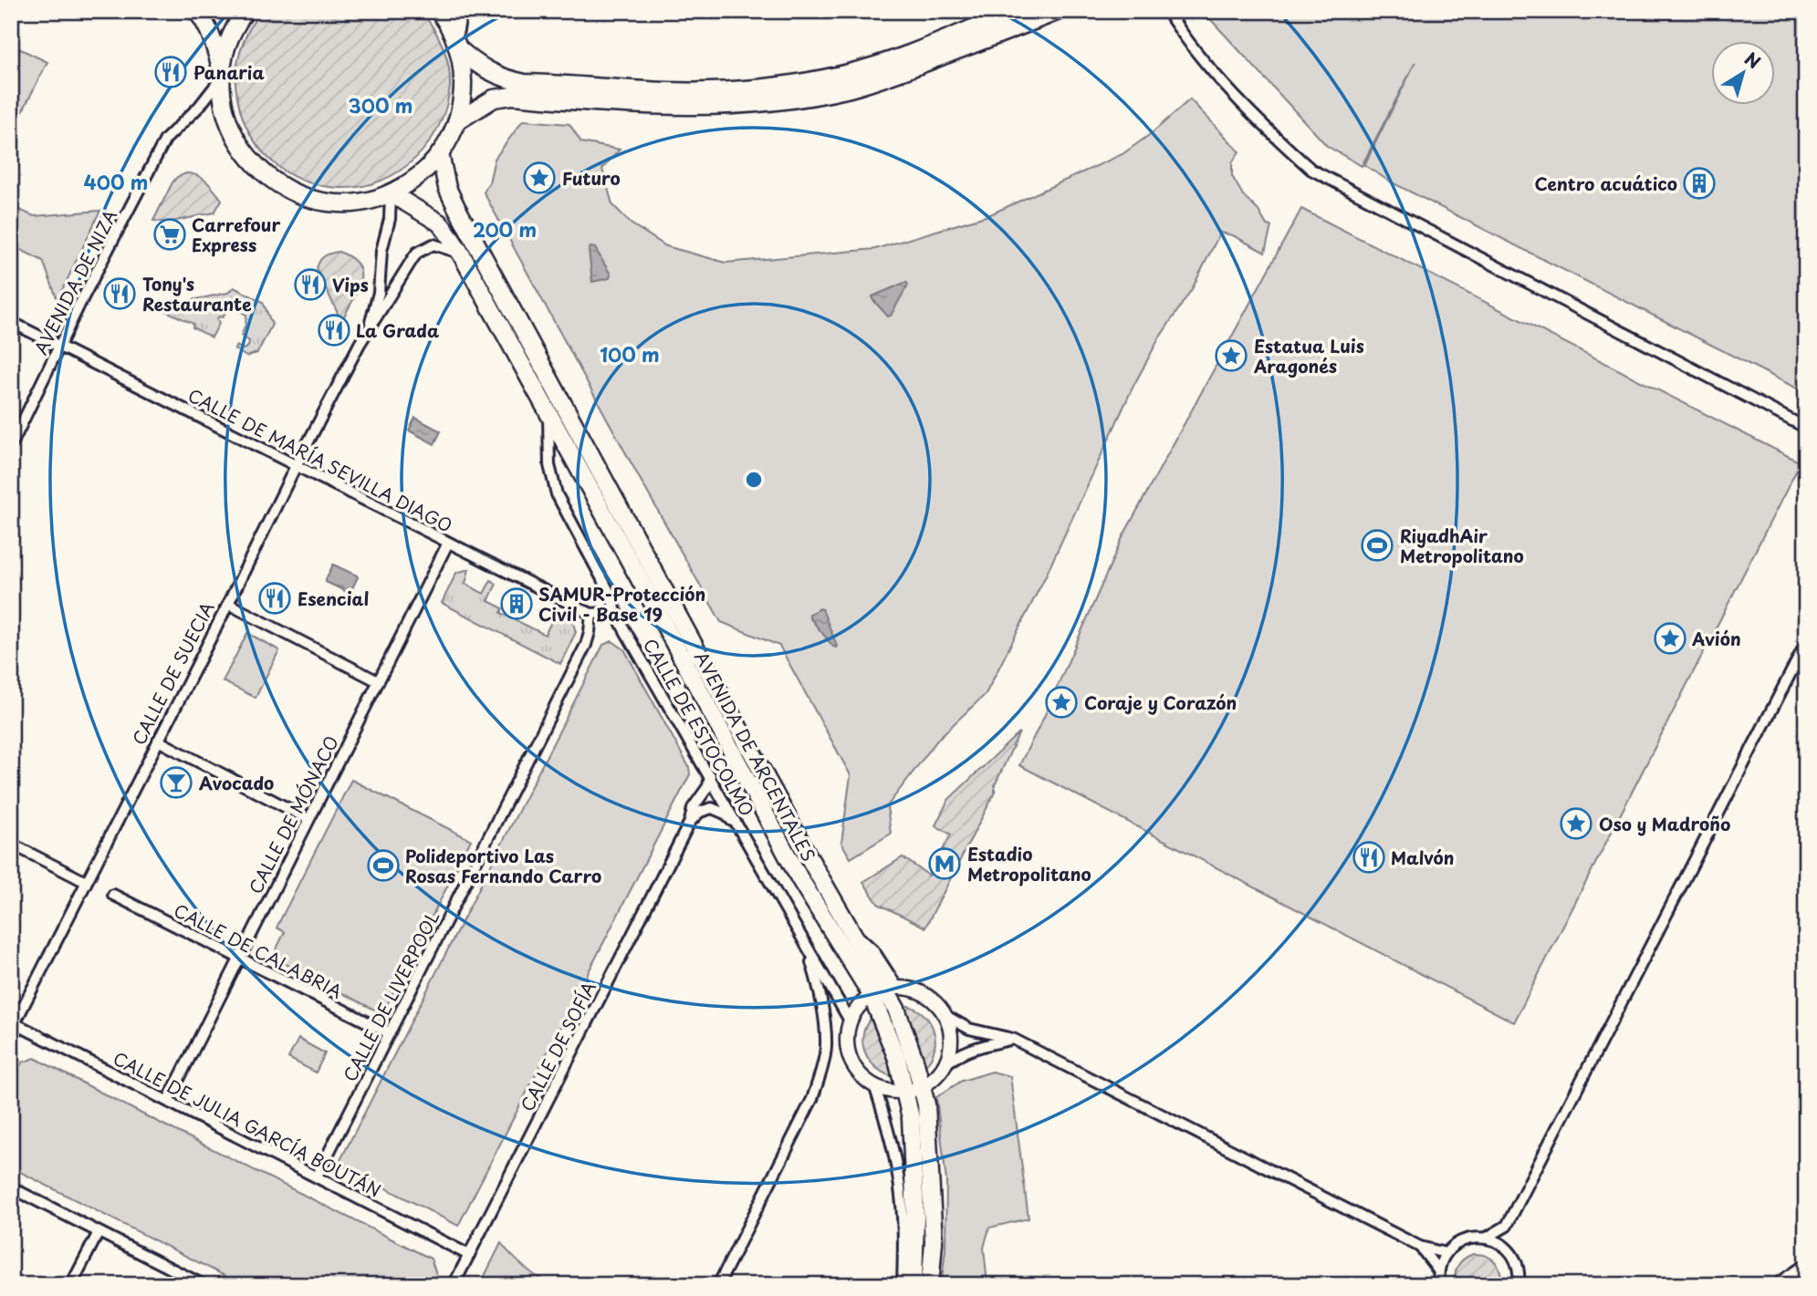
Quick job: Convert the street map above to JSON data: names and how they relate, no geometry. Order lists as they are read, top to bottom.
{
  "streets": {
    "main road": ["AVENIDA DE ARCENTALES"],
    "street": [
      "AVENIDA DE NIZA",
      "CALLE DE MARÍA SEVILLA DIAGO",
      "CALLE DE SUECIA",
      "CALLE DE ESTOCOLMO",
      "CALLE DE MÓNACO",
      "CALLE DE CALABRIA",
      "CALLE DE LIVERPOOL",
      "CALLE DE SOFÍA",
      "CALLE DE JULIA GARCÍA BOUTÁN"
    ]
  },
  "crossings": [
    ["AVENIDA DE NIZA", "CALLE DE MARÍA SEVILLA DIAGO"],
    ["CALLE DE MARÍA SEVILLA DIAGO", "CALLE DE SUECIA"],
    ["CALLE DE MARÍA SEVILLA DIAGO", "CALLE DE ESTOCOLMO"],
    ["CALLE DE MARÍA SEVILLA DIAGO", "CALLE DE MÓNACO"],
    ["CALLE DE MARÍA SEVILLA DIAGO", "CALLE DE LIVERPOOL"],
    ["CALLE DE SUECIA", "AVENIDA DE ARCENTALES"],
    ["CALLE DE SUECIA", "CALLE DE JULIA GARCÍA BOUTÁN"],
    ["CALLE DE ESTOCOLMO", "AVENIDA DE ARCENTALES"],
    ["CALLE DE ESTOCOLMO", "CALLE DE SOFÍA"],
    ["CALLE DE MÓNACO", "CALLE DE CALABRIA"],
    ["CALLE DE MÓNACO", "CALLE DE JULIA GARCÍA BOUTÁN"],
    ["CALLE DE CALABRIA", "CALLE DE LIVERPOOL"],
    ["CALLE DE LIVERPOOL", "CALLE DE JULIA GARCÍA BOUTÁN"],
    ["CALLE DE SOFÍA", "CALLE DE JULIA GARCÍA BOUTÁN"]
  ],
  "places": {
    "restaurant": [
      "Panaria",
      "Vips",
      "Tony's Restaurante",
      "La Grada",
      "Esencial",
      "Malvón"
    ],
    "place": [
      "Futuro",
      "Estatua Luis Aragonés",
      "Avión",
      "Coraje y Corazón",
      "Oso y Madroño"
    ],
    "building": ["Centro acuático", "SAMUR-Protección Civil - Base 19"],
    "supermarket": ["Carrefour Express"],
    "sports": ["RiyadhAir Metropolitano", "Polideportivo Las Rosas Fernando Carro"],
    "bar": ["Avocado"],
    "metro station": ["Estadio Metropolitano"]
  },
  "north": "top right",
  "rings": [
    "300 m",
    "400 m",
    "200 m",
    "100 m"
  ]
}
